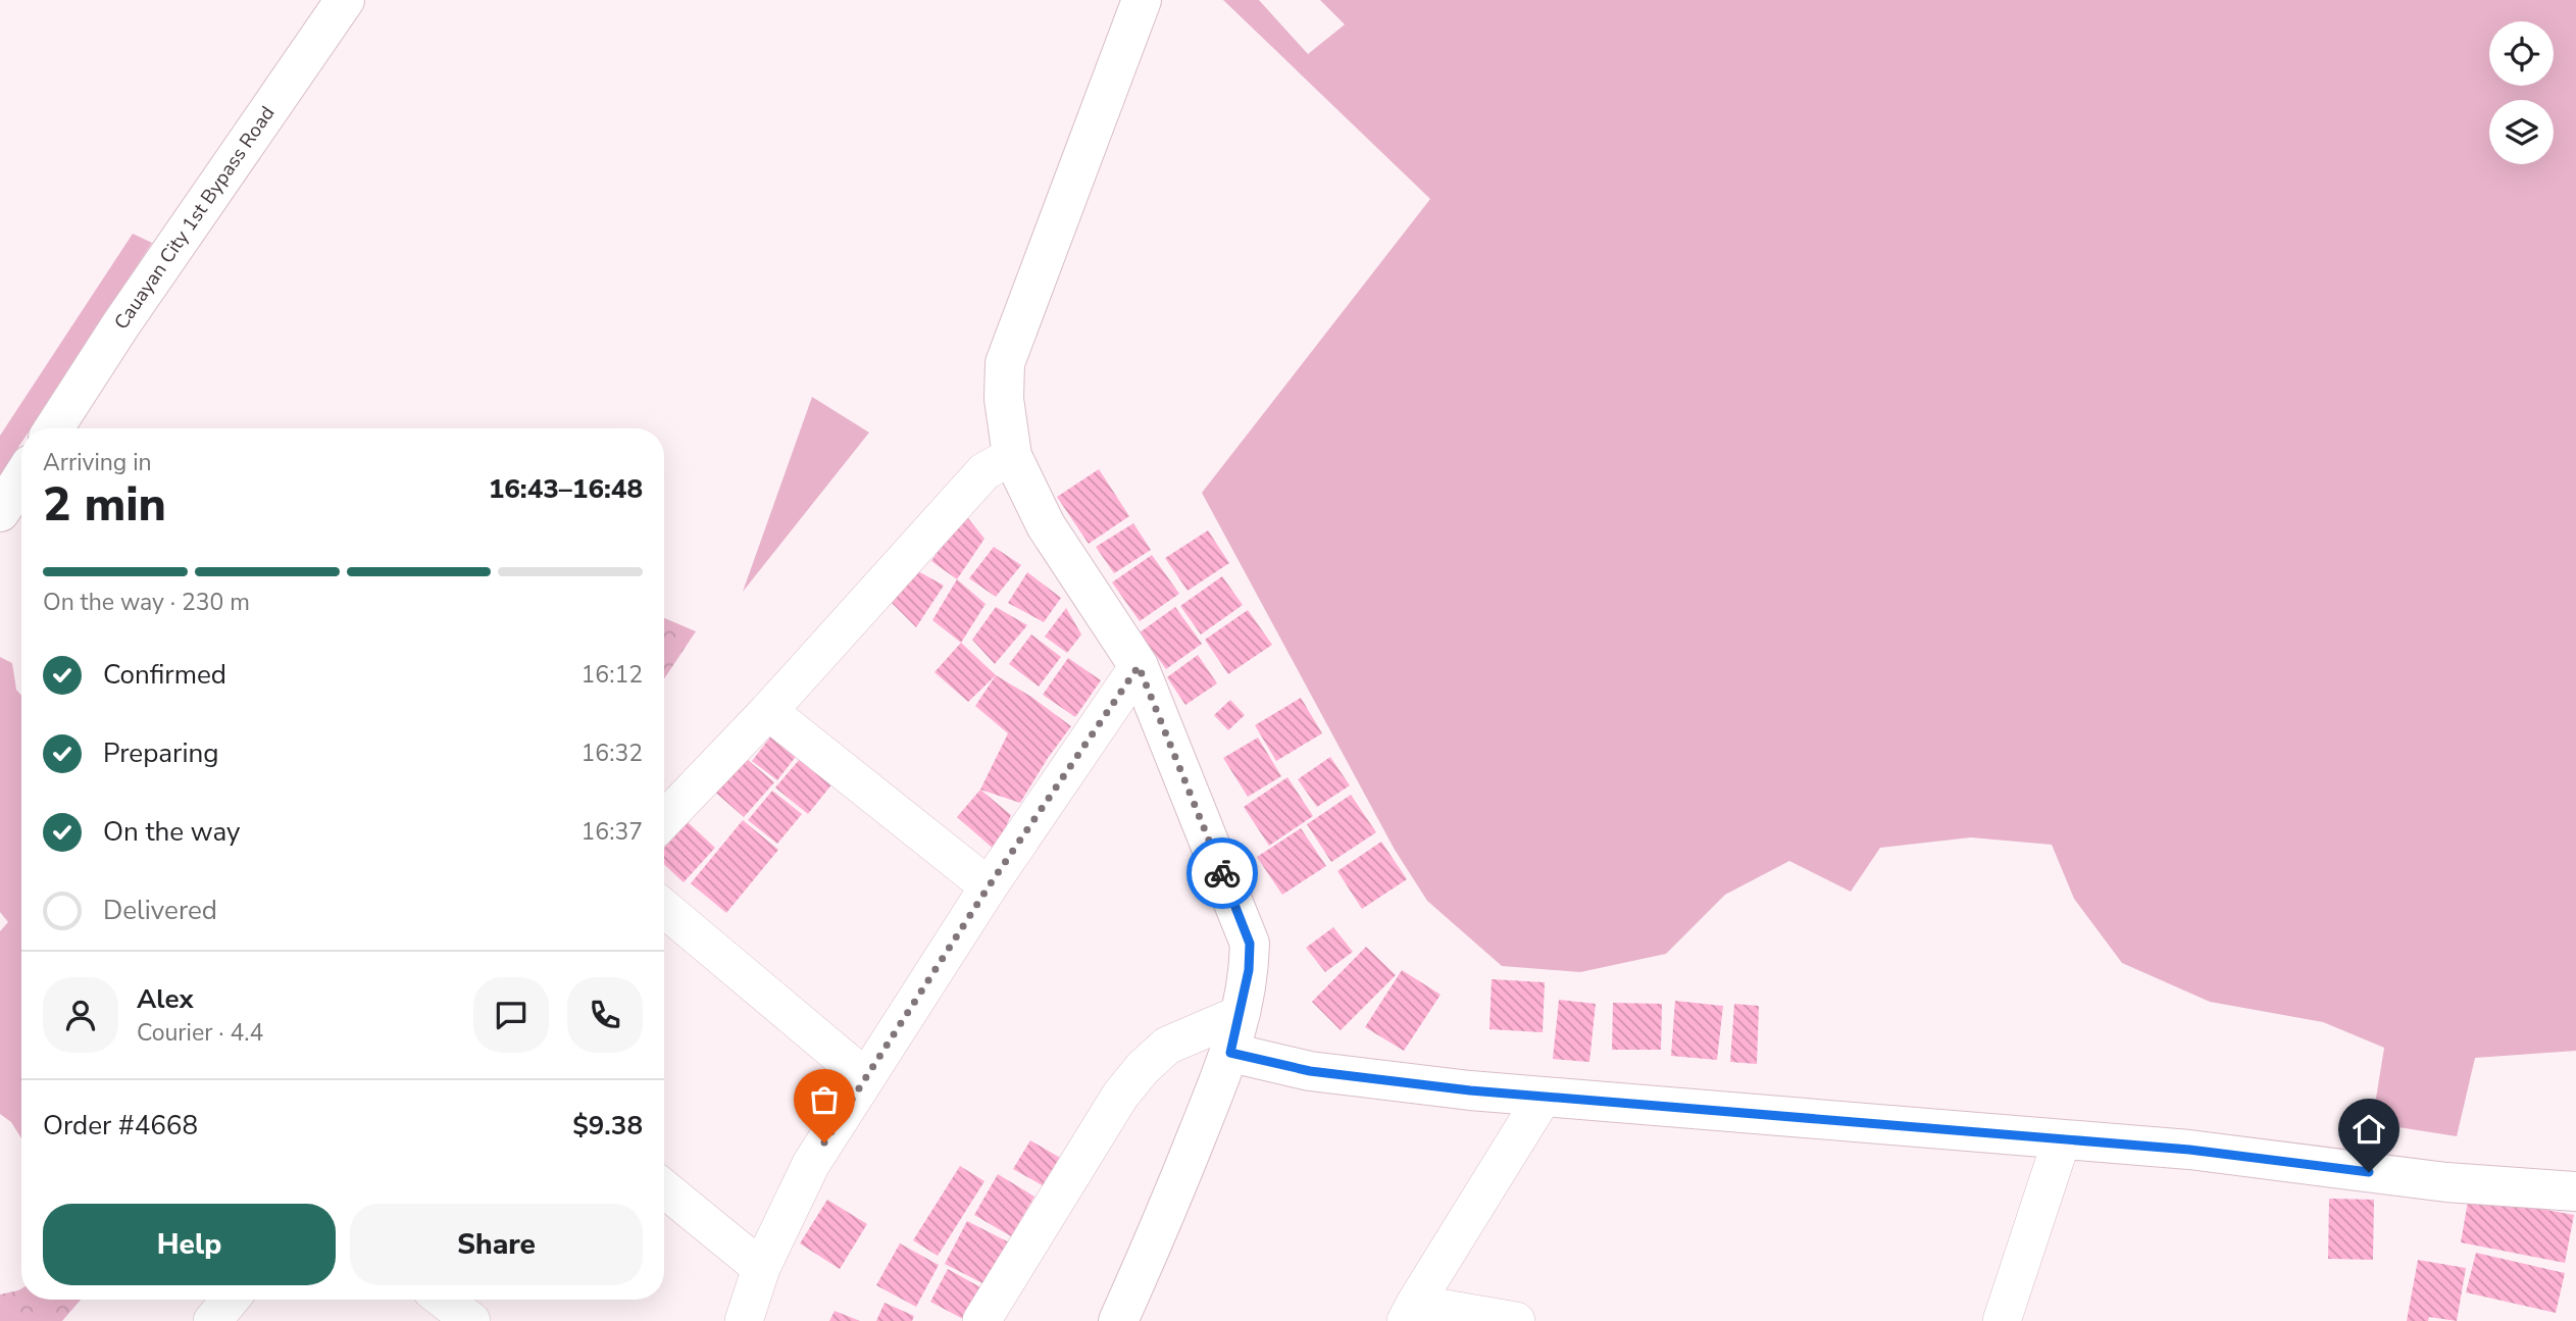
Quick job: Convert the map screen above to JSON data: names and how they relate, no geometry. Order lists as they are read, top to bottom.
{
  "streets": {
    "street": ["Cauayan City 1st Bypass Road"]
  },
  "page": {
    "heading": ["2 min", "Arriving in", "16:43–16:48"],
    "panel": [
      "Alex",
      "Courier · 4.4",
      "Order #4668",
      "$9.38"
    ],
    "bar": "On the way · 230 m",
    "list": [
      ["Confirmed", "16:12"],
      ["Preparing", "16:32"],
      ["On the way", "16:37"],
      "Delivered"
    ],
    "buttons": ["Help", "Share"]
  }
}
